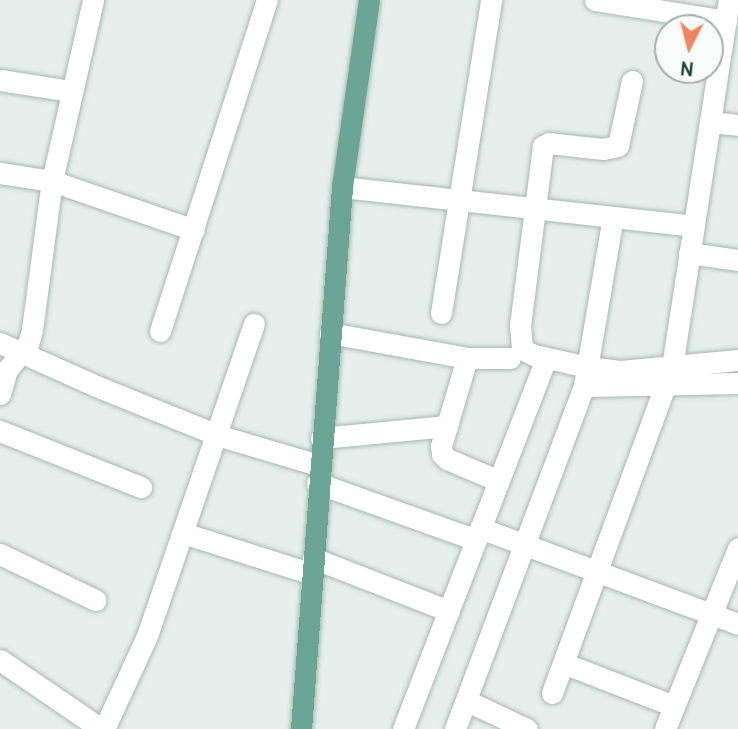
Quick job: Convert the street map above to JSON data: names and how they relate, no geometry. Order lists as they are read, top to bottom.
{
  "north": "bottom"
}
